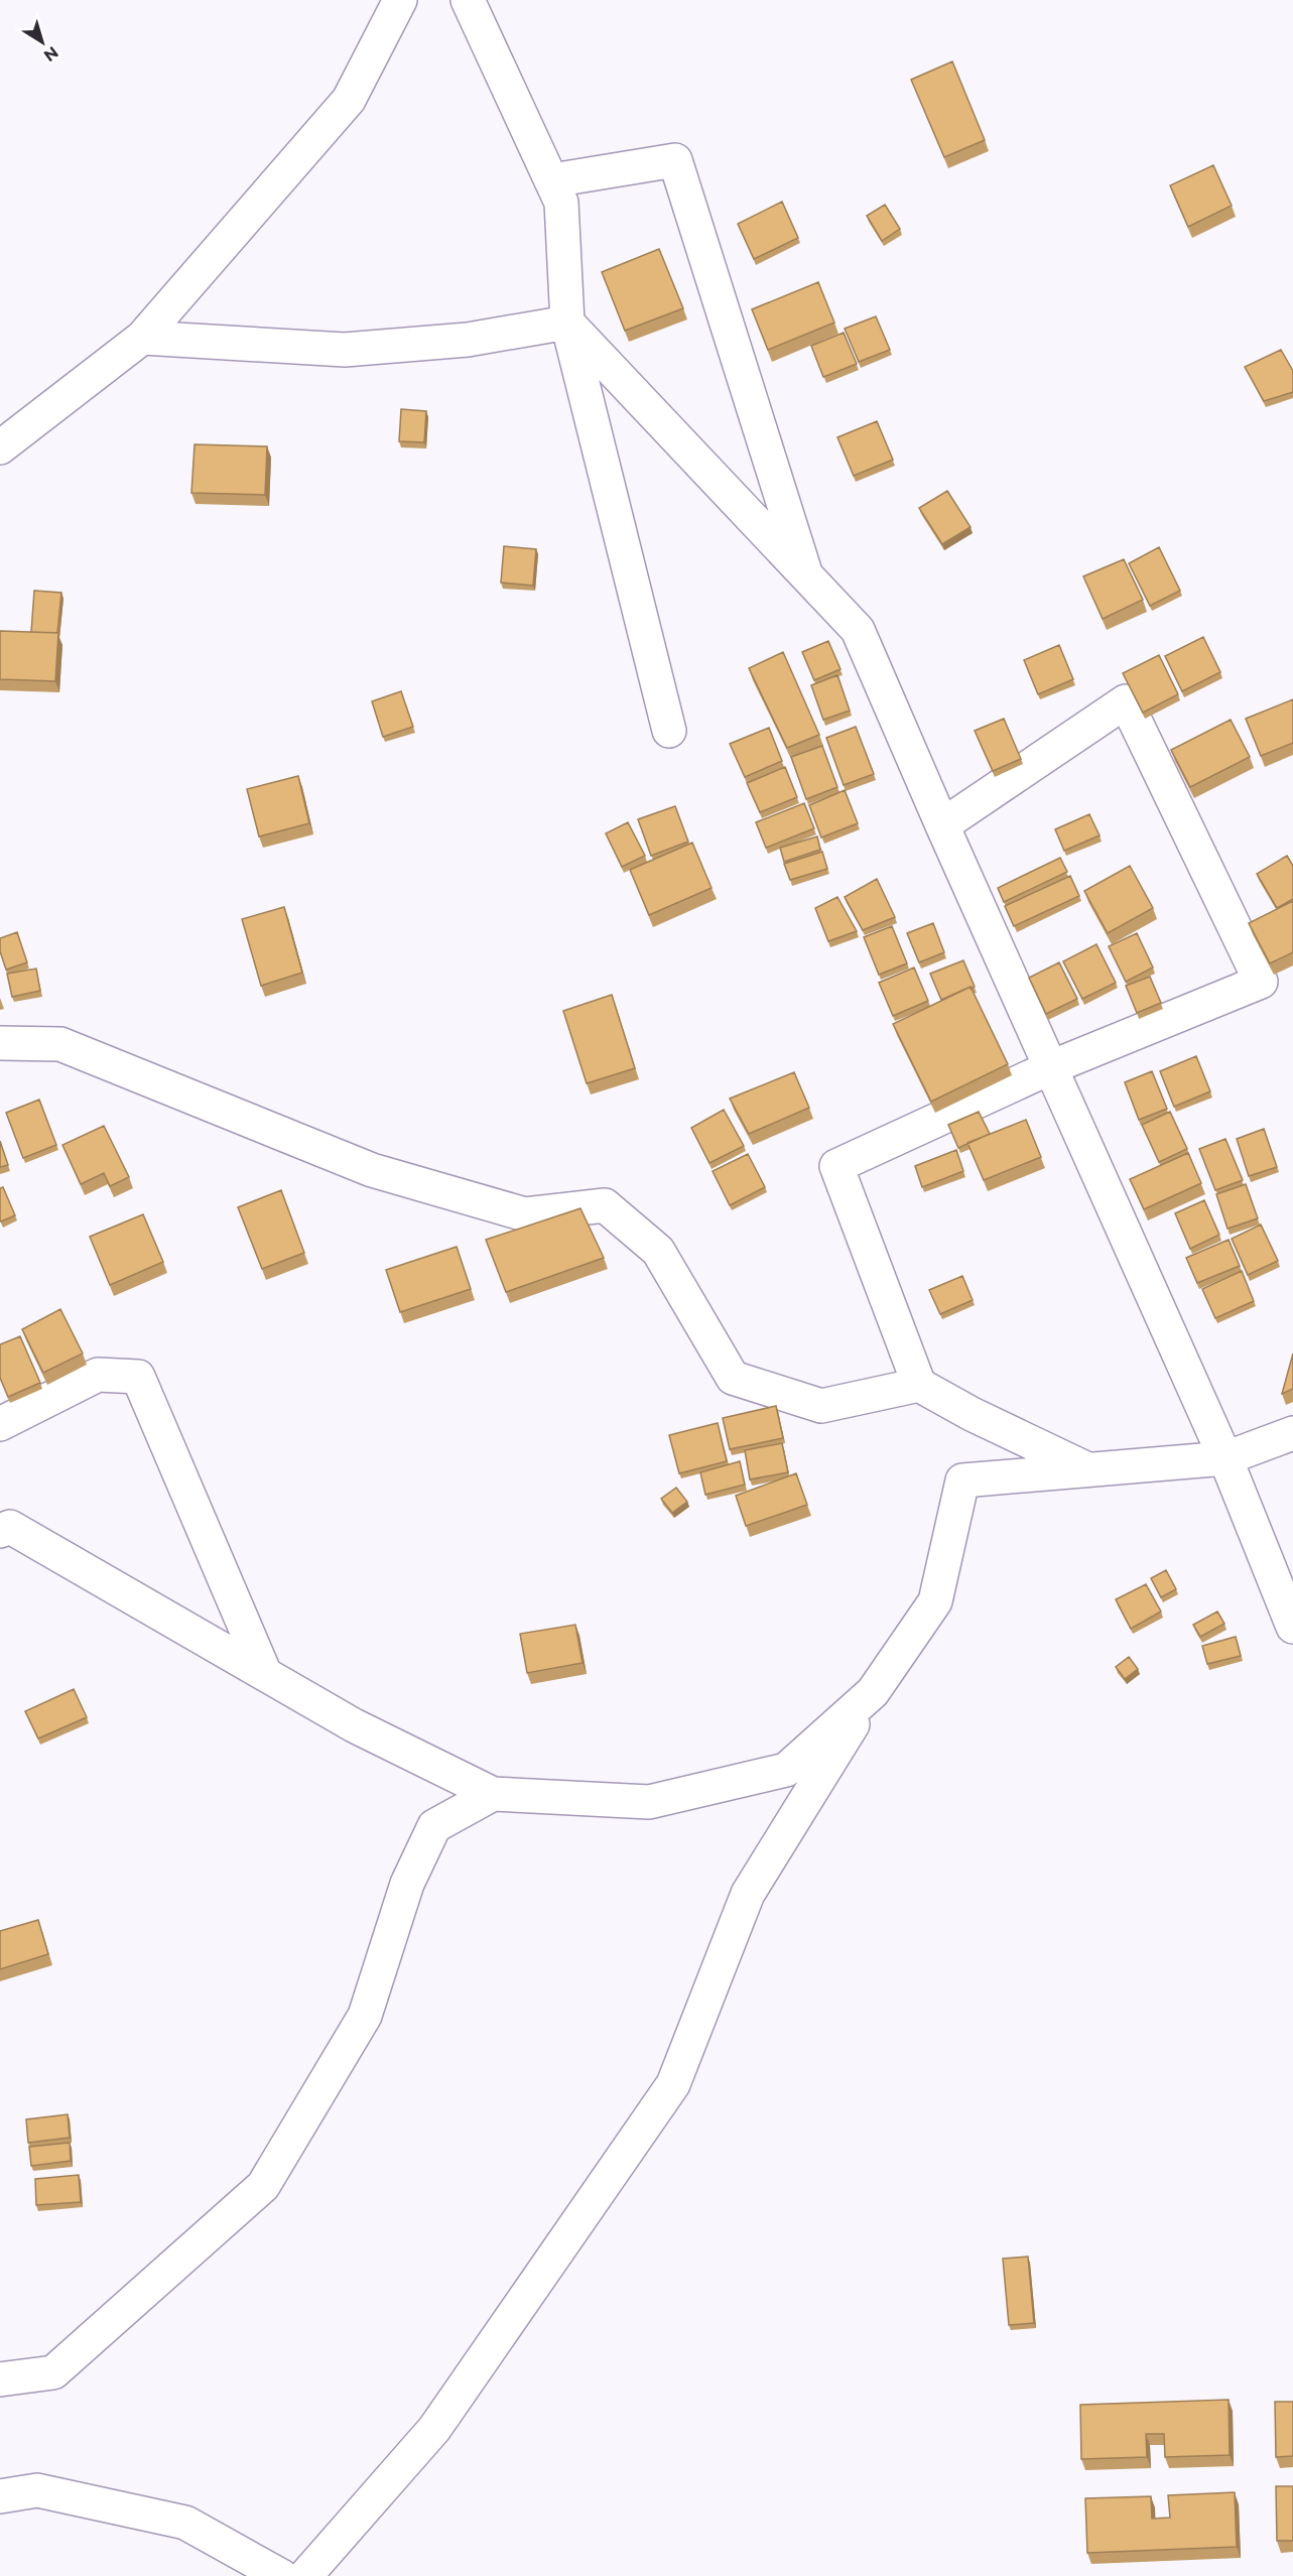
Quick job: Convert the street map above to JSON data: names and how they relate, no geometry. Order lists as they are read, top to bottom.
{
  "north": "bottom right"
}
